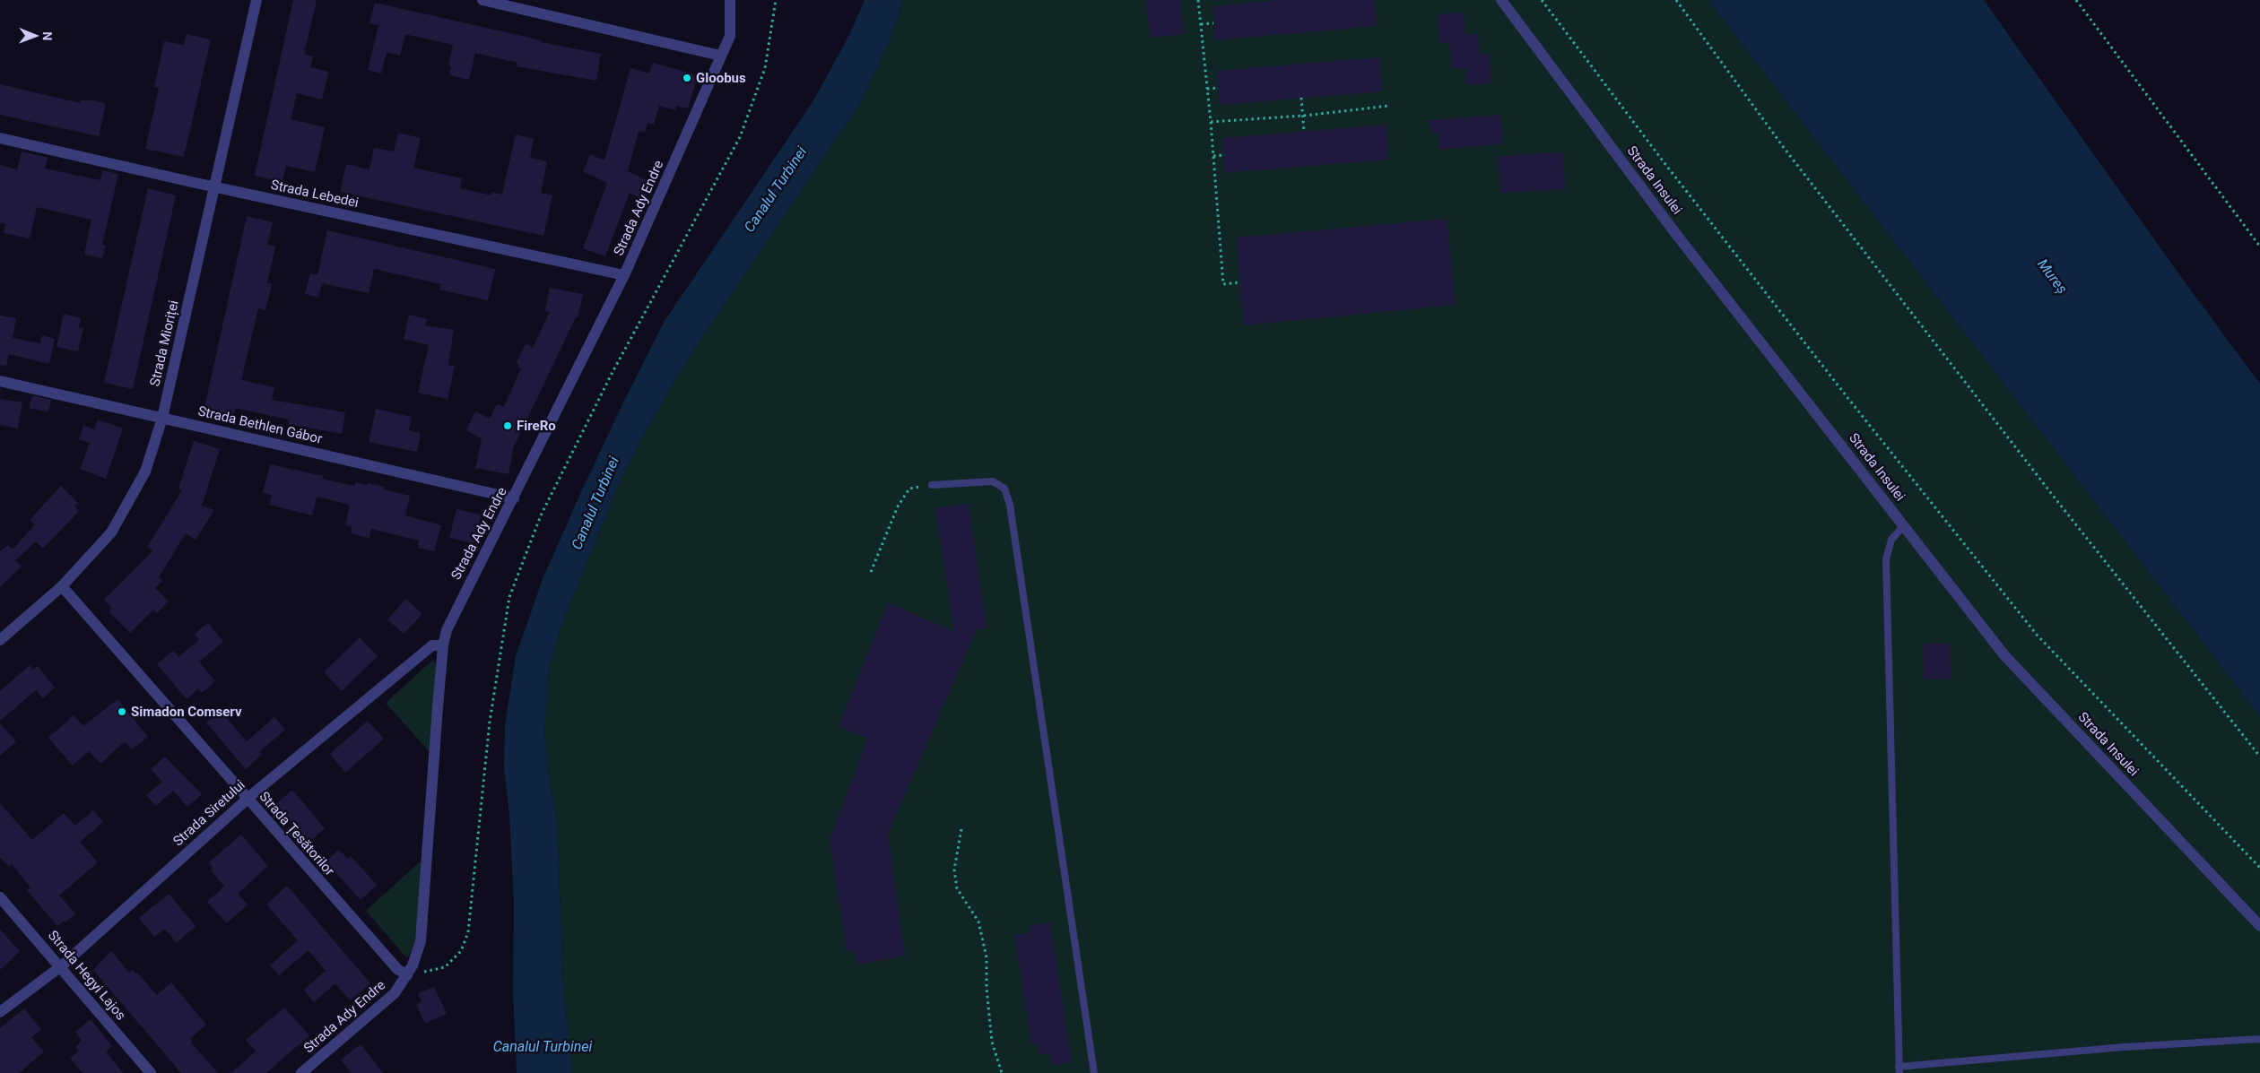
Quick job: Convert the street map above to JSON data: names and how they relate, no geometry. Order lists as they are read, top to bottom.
{
  "streets": {
    "street": [
      "Strada Insulei",
      "Strada Lebedei",
      "Strada Ady Endre",
      "Strada Mioriței",
      "Strada Bethlen Gábor",
      "Strada Siretului",
      "Strada Țesătorilor",
      "Strada Hegyi Lajos"
    ]
  },
  "crossings": [
    ["Strada Lebedei", "Strada Ady Endre"],
    ["Strada Lebedei", "Strada Mioriței"],
    ["Strada Ady Endre", "Strada Bethlen Gábor"],
    ["Strada Ady Endre", "Strada Siretului"],
    ["Strada Ady Endre", "Strada Țesătorilor"],
    ["Strada Mioriței", "Strada Bethlen Gábor"],
    ["Strada Mioriței", "Strada Țesătorilor"],
    ["Strada Siretului", "Strada Țesătorilor"],
    ["Strada Siretului", "Strada Hegyi Lajos"]
  ],
  "water": ["Canalul Turbinei", "Mureș"],
  "places": ["Gloobus", "FireRo", "Simadon Comserv"],
  "north": "right"
}
